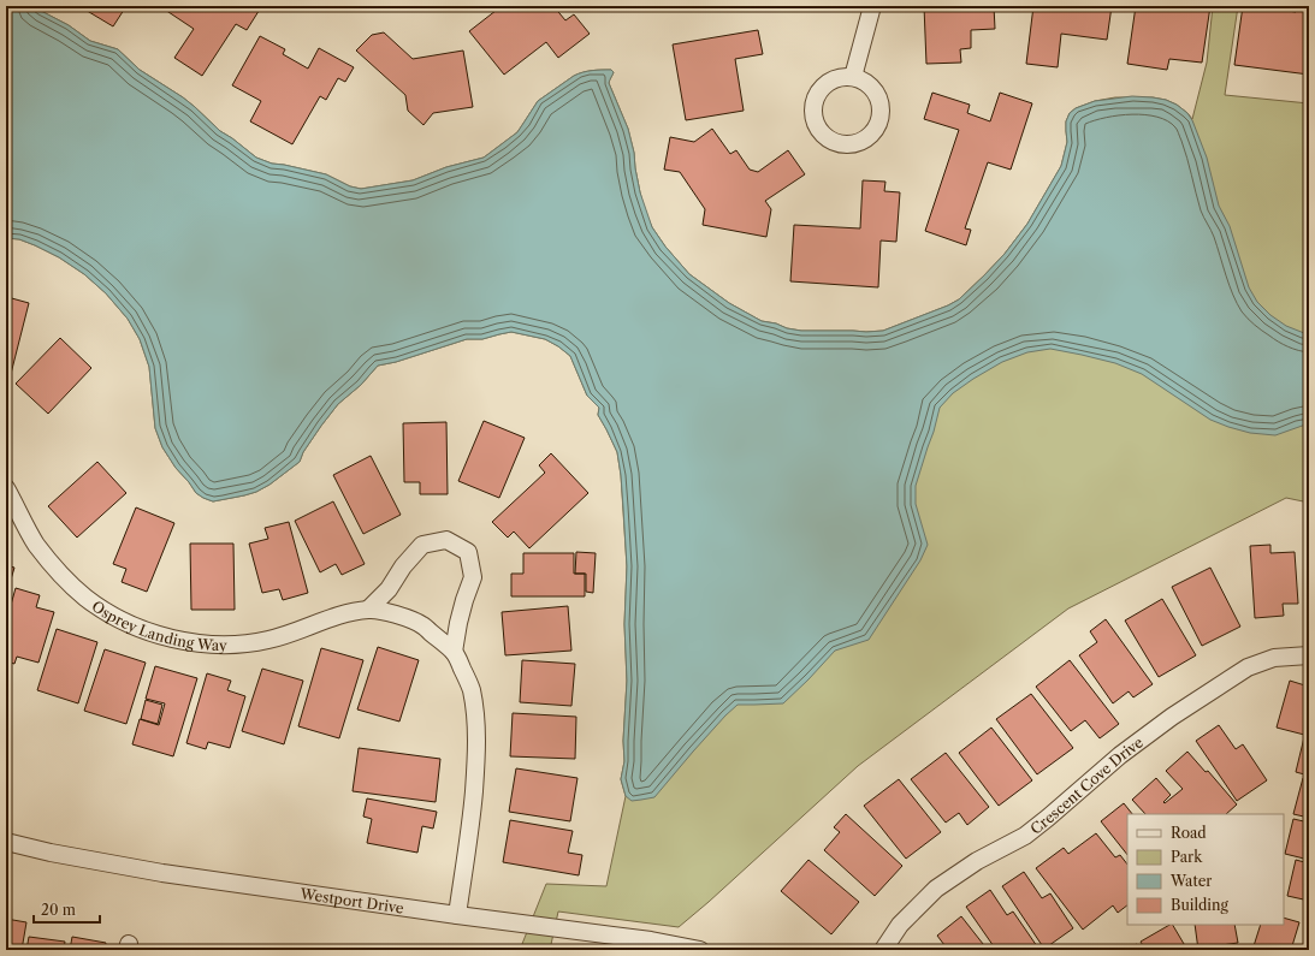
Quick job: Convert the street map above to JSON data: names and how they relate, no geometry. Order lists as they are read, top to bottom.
{
  "streets": {
    "street": ["Osprey Landing Way", "Crescent Cove Drive", "Westport Drive"]
  },
  "crossings": [
    ["Osprey Landing Way", "Westport Drive"]
  ],
  "legend": [
    "Road",
    "Park",
    "Water",
    "Building"
  ],
  "scale_bar": "20 m"
}
